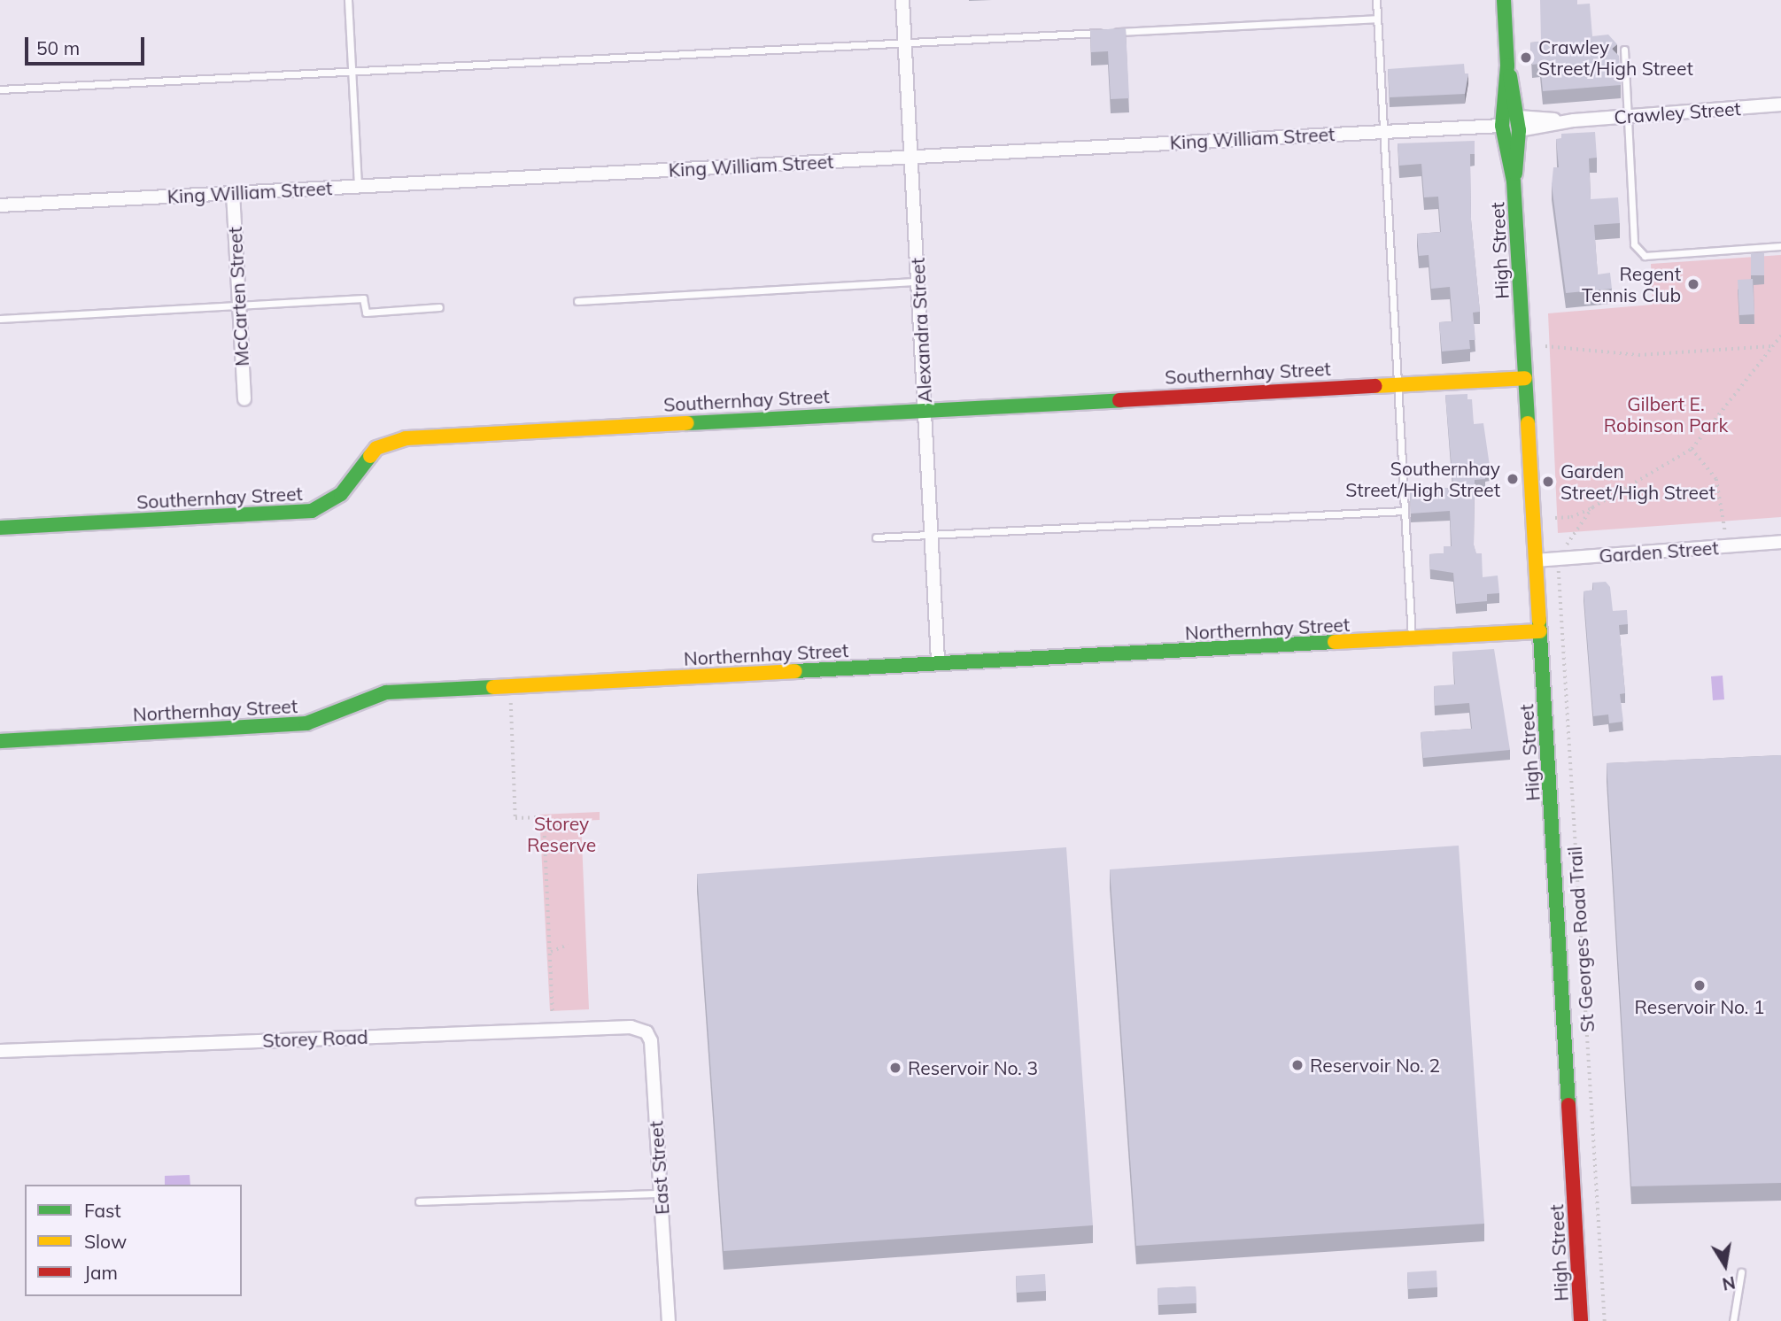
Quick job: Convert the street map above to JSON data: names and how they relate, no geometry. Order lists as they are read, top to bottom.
{
  "streets": {
    "street": [
      "Crawley Street",
      "King William Street",
      "High Street",
      "McCarten Street",
      "Alexandra Street",
      "Southernhay Street",
      "Garden Street",
      "Northernhay Street",
      "Storey Road",
      "East Street"
    ],
    "path": ["St Georges Road Trail"]
  },
  "crossings": [
    ["Crawley Street", "High Street"],
    ["King William Street", "High Street"],
    ["King William Street", "McCarten Street"],
    ["King William Street", "Alexandra Street"],
    ["High Street", "Southernhay Street"],
    ["High Street", "Garden Street"],
    ["High Street", "Northernhay Street"],
    ["Alexandra Street", "Southernhay Street"],
    ["Alexandra Street", "Northernhay Street"],
    ["Garden Street", "St Georges Road Trail"],
    ["Storey Road", "East Street"]
  ],
  "parks": ["Gilbert E. Robinson Park", "Storey Reserve"],
  "places": [
    "Crawley Street/High Street",
    "Regent Tennis Club",
    "Southernhay Street/High Street",
    "Garden Street/High Street",
    "Reservoir No. 1",
    "Reservoir No. 2",
    "Reservoir No. 3"
  ],
  "legend": ["Fast", "Slow", "Jam"],
  "scale_bar": "50 m",
  "north": "bottom"
}
